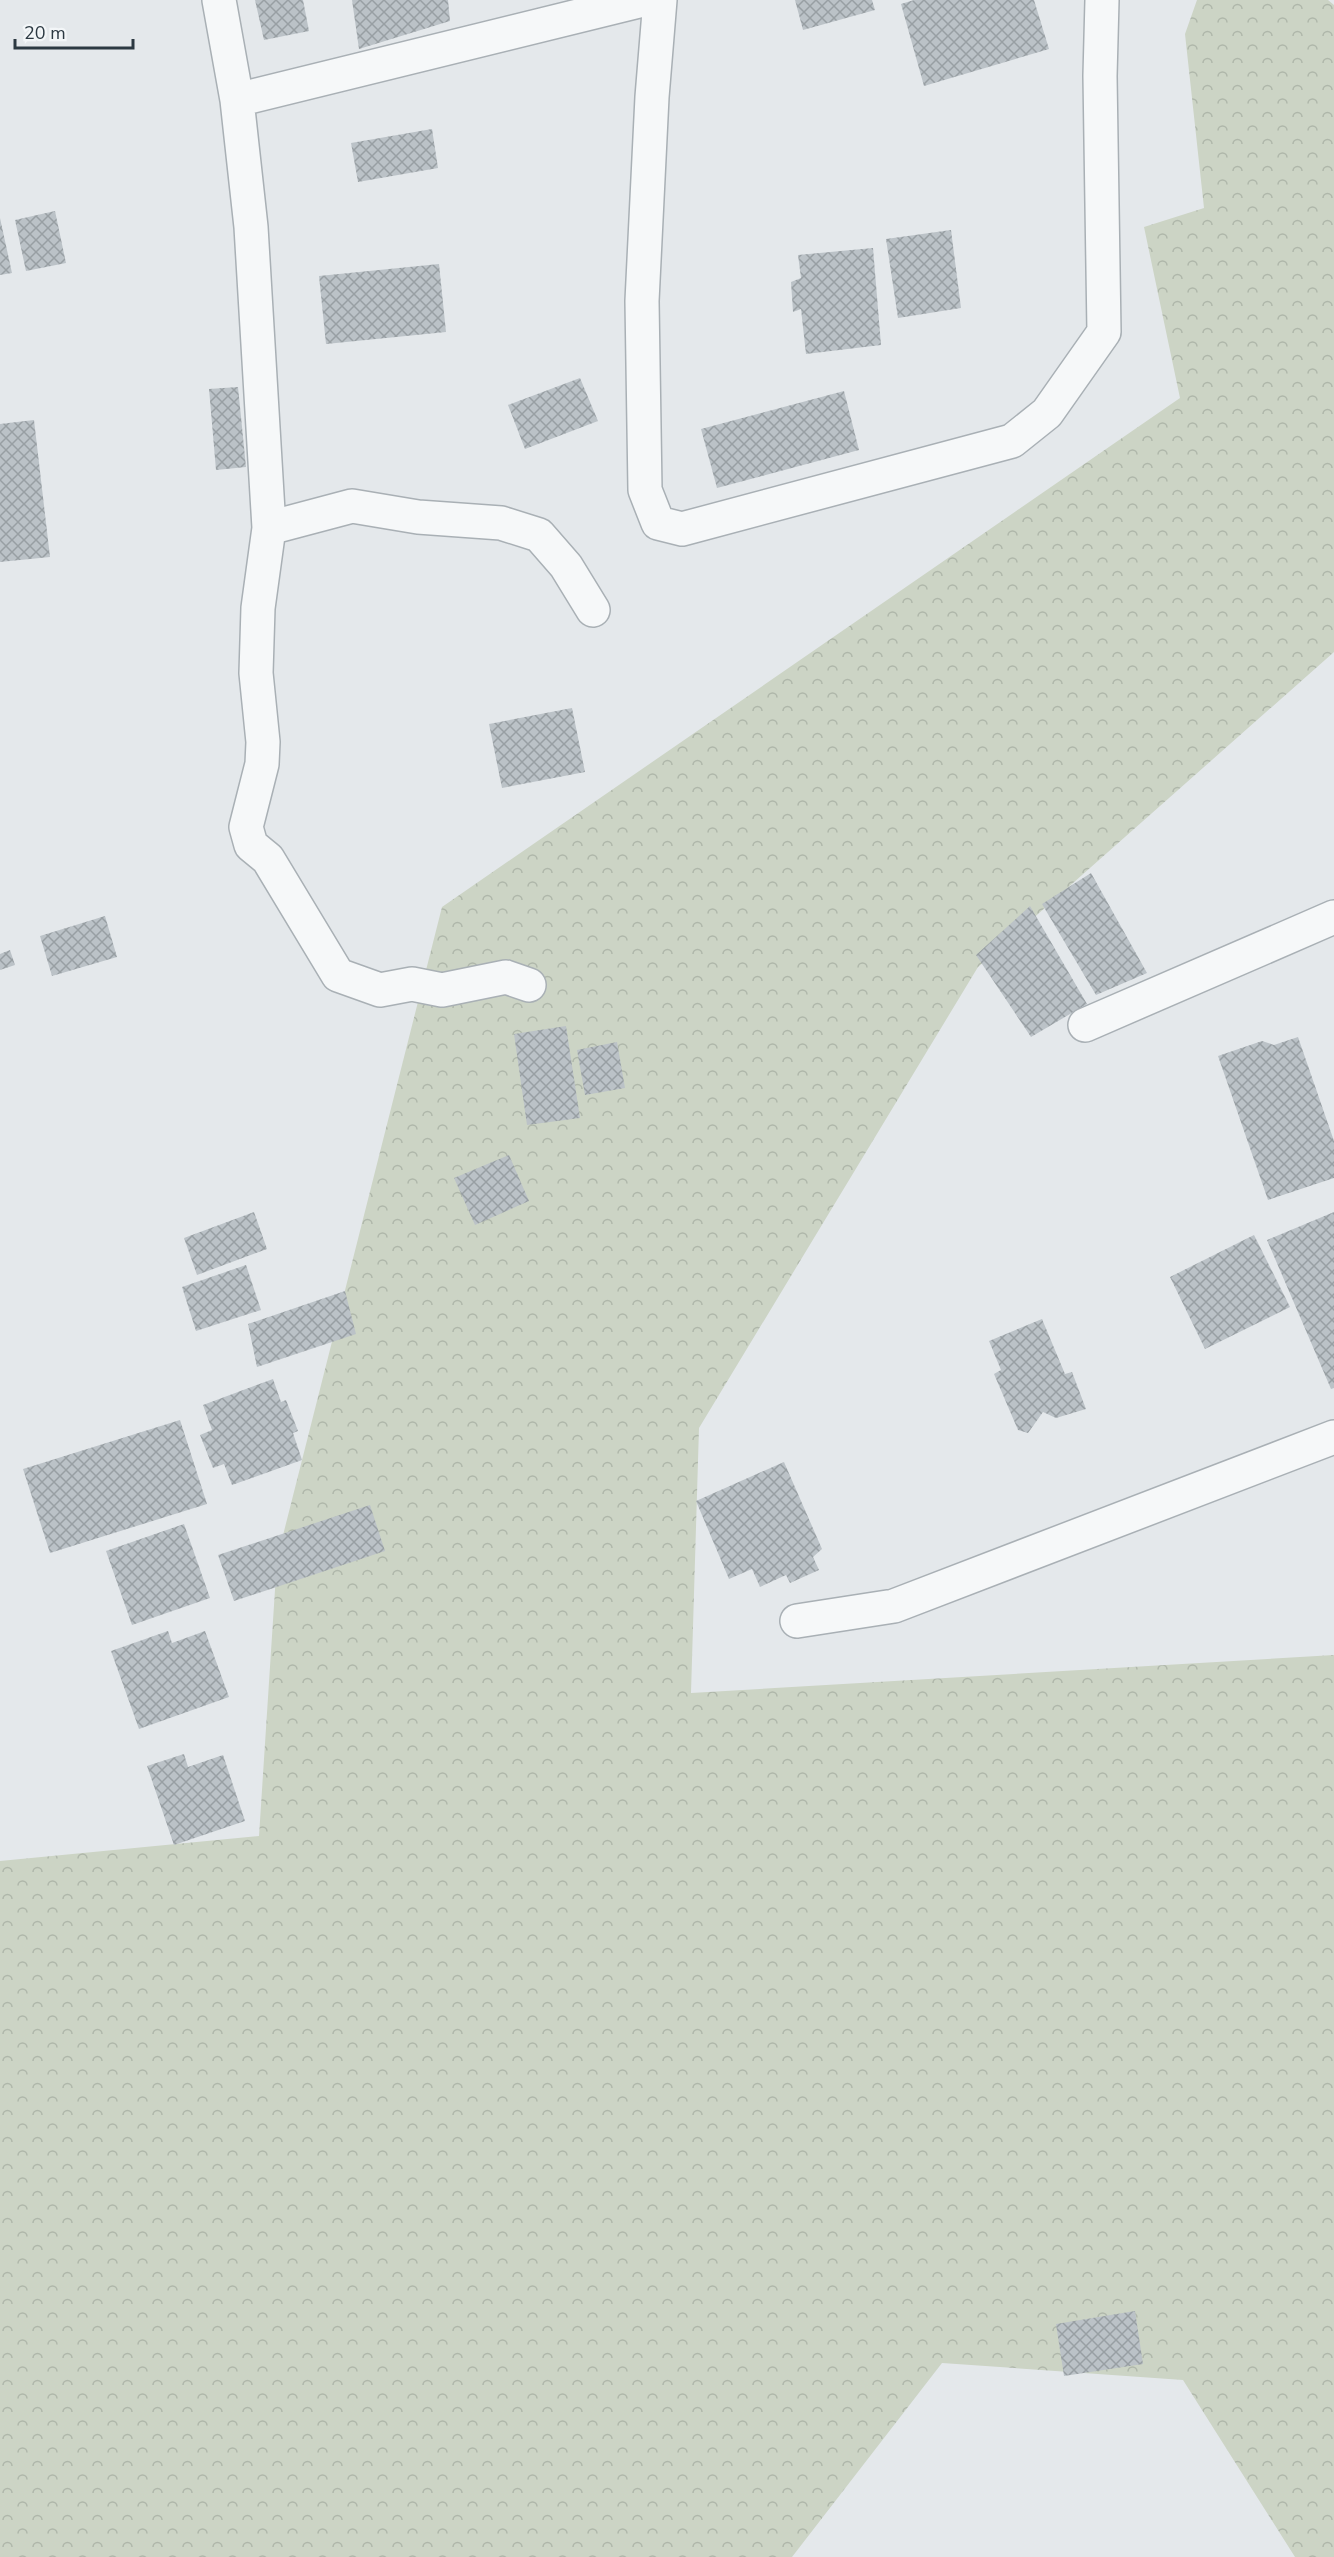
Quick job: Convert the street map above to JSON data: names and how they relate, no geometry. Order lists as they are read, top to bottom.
{
  "scale_bar": "20 m"
}
